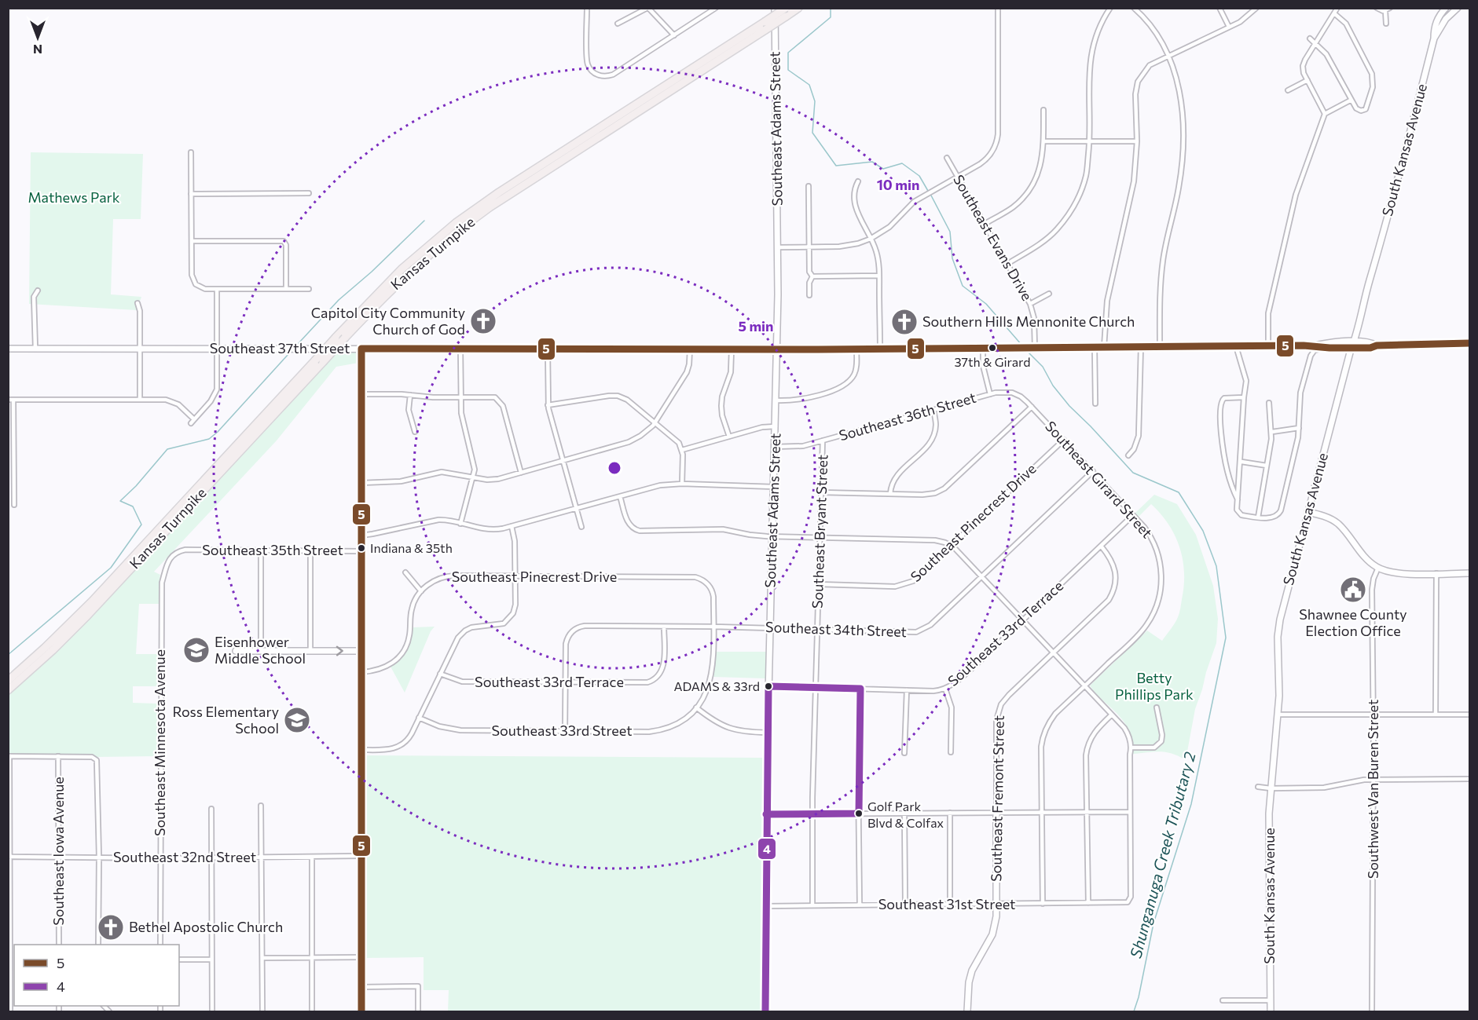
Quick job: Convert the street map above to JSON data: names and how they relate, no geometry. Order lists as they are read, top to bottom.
{
  "streets": {
    "highway": ["Kansas Turnpike"],
    "main road": [
      "Southeast Adams Street",
      "South Kansas Avenue",
      "Southeast 37th Street",
      "Southeast Fremont Street"
    ],
    "street": [
      "Southeast Evans Drive",
      "Southeast 36th Street",
      "Southeast Girard Street",
      "Southeast Pinecrest Drive",
      "Southeast Bryant Street",
      "Southeast 35th Street",
      "Southeast 34th Street",
      "Southeast 33rd Terrace",
      "Southeast 33rd Street",
      "Southeast Minnesota Avenue",
      "Southwest Van Buren Street",
      "Southeast Iowa Avenue",
      "Southeast 32nd Street",
      "Southeast 31st Street"
    ]
  },
  "crossings": [
    ["Southeast Adams Street", "Southeast 37th Street"],
    ["Southeast Adams Street", "Southeast 36th Street"],
    ["Southeast Adams Street", "Southeast 34th Street"],
    ["Southeast Adams Street", "Southeast 33rd Terrace"],
    ["Southeast Adams Street", "Southeast 31st Street"],
    ["Southeast Evans Drive", "Southeast 37th Street"],
    ["Southeast 36th Street", "Southeast Girard Street"],
    ["Southeast 36th Street", "Southeast Bryant Street"],
    ["Southeast Girard Street", "Southeast Pinecrest Drive"],
    ["Southeast Girard Street", "Southeast 34th Street"],
    ["Southeast Girard Street", "Southeast 33rd Terrace"],
    ["Southeast Girard Street", "Southeast 31st Street"],
    ["Southeast Pinecrest Drive", "Southeast Bryant Street"],
    ["Southeast Pinecrest Drive", "Southeast 33rd Street"],
    ["Southeast Bryant Street", "Southeast 34th Street"],
    ["Southeast Bryant Street", "Southeast 33rd Terrace"],
    ["Southeast Bryant Street", "Southeast 31st Street"],
    ["Southeast 35th Street", "Southeast Minnesota Avenue"],
    ["Southeast 34th Street", "Southeast 33rd Terrace"],
    ["Southeast 34th Street", "Southeast 33rd Street"],
    ["Southeast 33rd Terrace", "Southeast Fremont Street"],
    ["Southeast Minnesota Avenue", "Southeast 32nd Street"],
    ["Southeast Fremont Street", "Southeast 31st Street"],
    ["Southeast Iowa Avenue", "Southeast 32nd Street"]
  ],
  "water": ["Shunganuga Creek Tributary 2"],
  "parks": ["Mathews Park", "Betty Phillips Park"],
  "places": {
    "church": ["Capitol City Community Church of God", "Southern Hills Mennonite Church", "Bethel Apostolic Church"],
    "other": [
      "37th & Girard",
      "Indiana & 35th",
      "ADAMS & 33rd",
      "Golf Park Blvd & Colfax"
    ],
    "public building": ["Shawnee County Election Office"],
    "school or university": ["Eisenhower Middle School", "Ross Elementary School"]
  },
  "lines": ["transit line 5", "transit line 4"],
  "legend": ["5", "4"],
  "north": "bottom",
  "rings": ["10 min", "5 min"]
}
